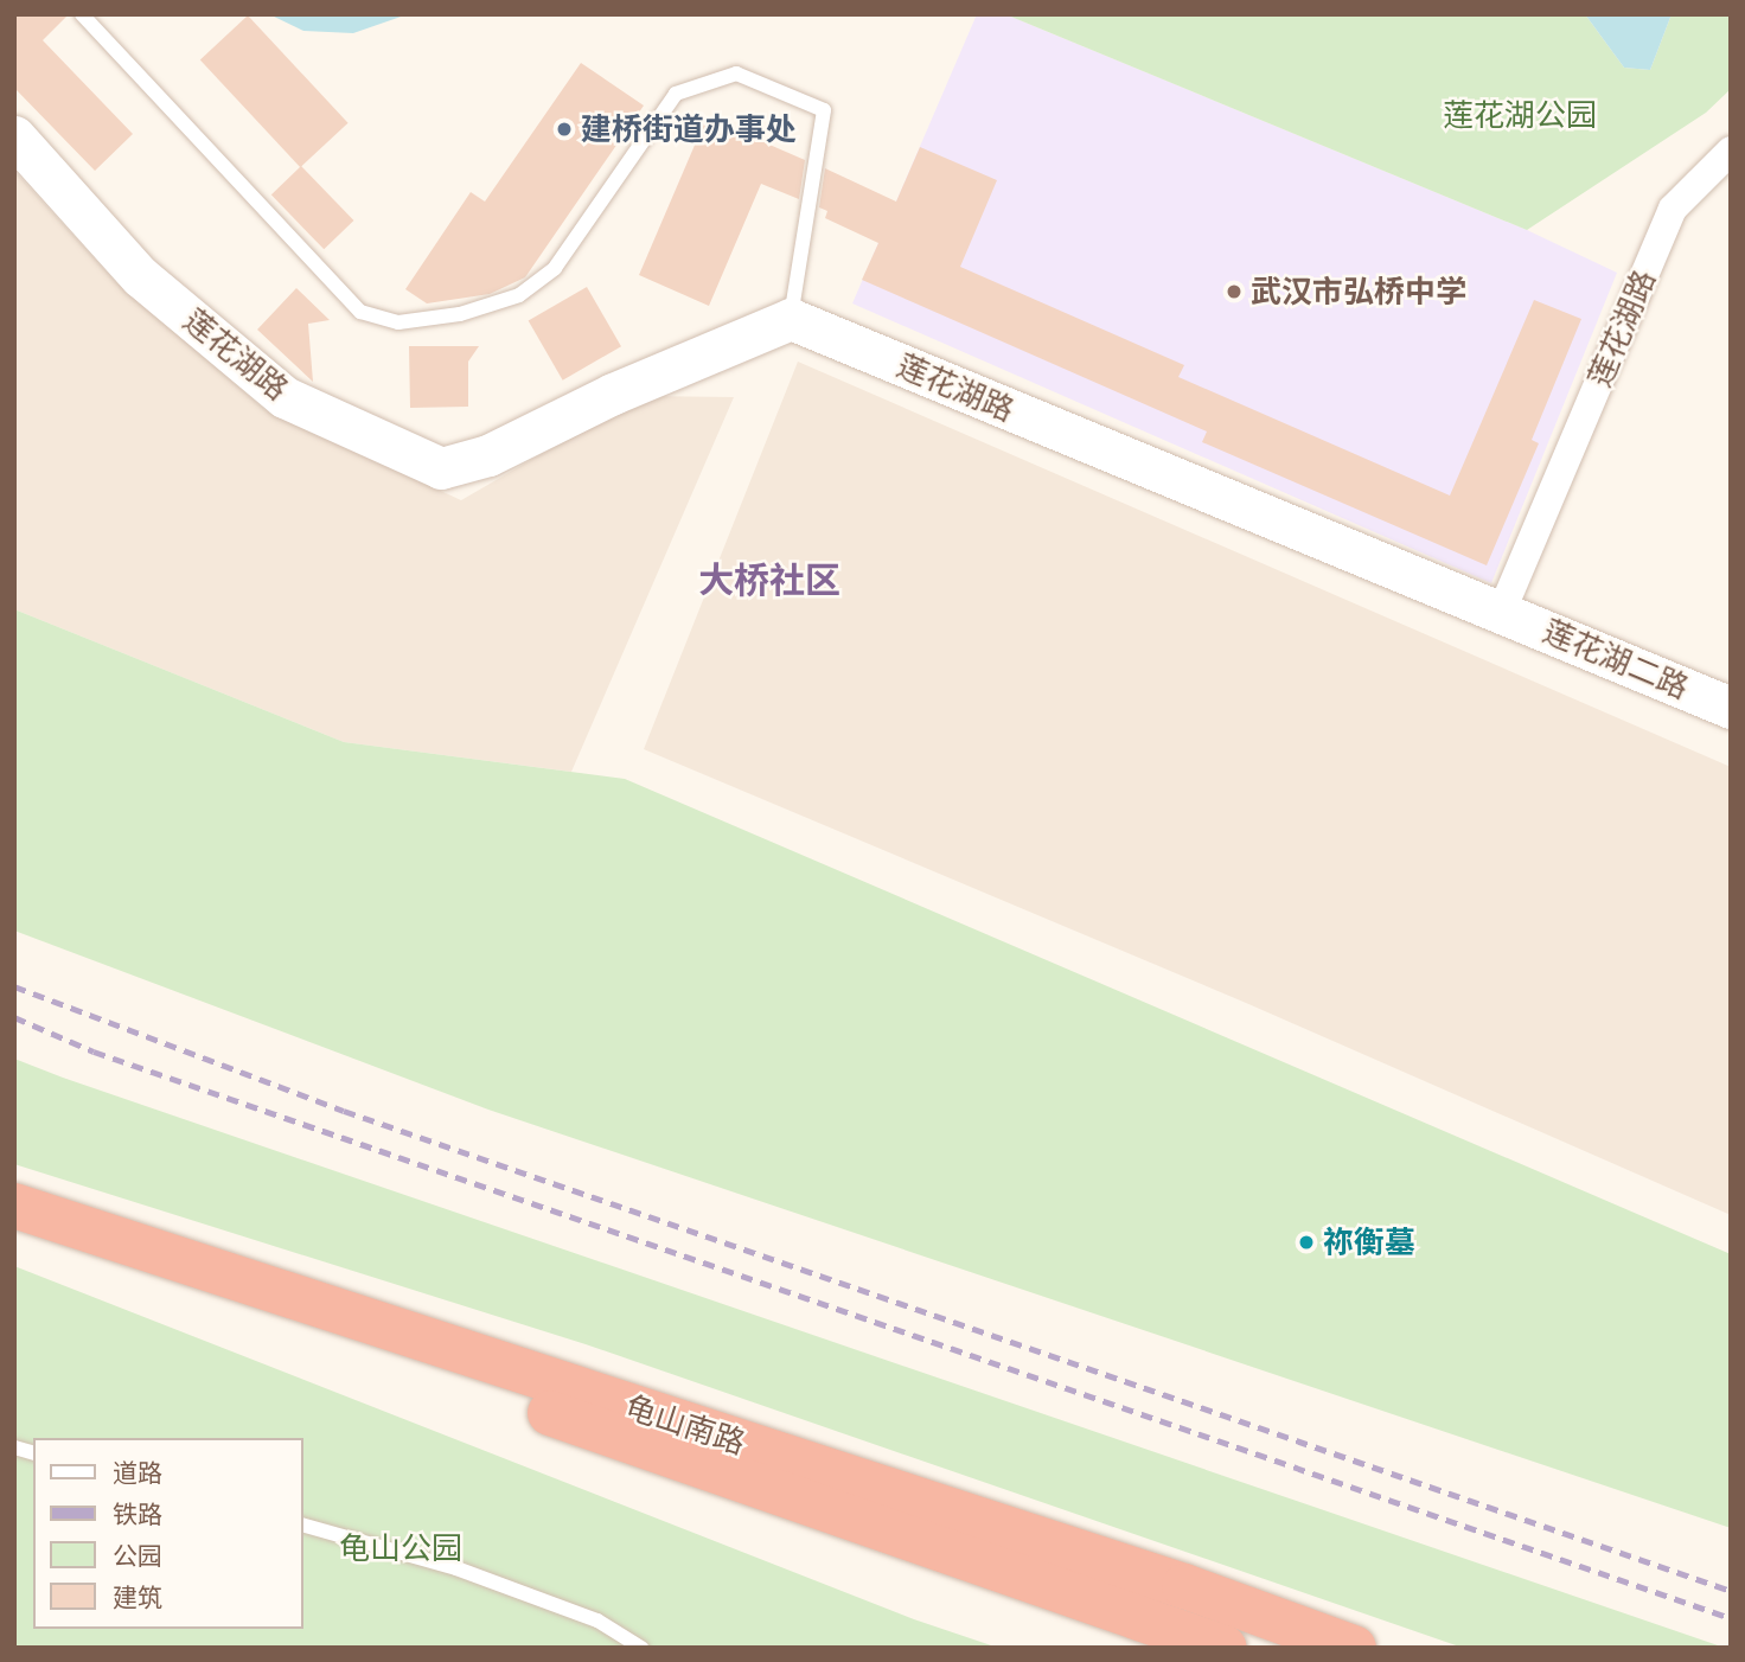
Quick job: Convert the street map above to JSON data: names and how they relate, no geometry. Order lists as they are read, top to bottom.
{
  "streets": {
    "highway": ["龟山南路"],
    "street": ["莲花湖路", "莲花湖二路"]
  },
  "crossings": [
    ["莲花湖路", "莲花湖二路"]
  ],
  "districts": ["大桥社区"],
  "parks": ["莲花湖公园", "龟山公园"],
  "places": ["建桥街道办事处", "武汉市弘桥中学", "祢衡墓"],
  "legend": [
    "道路",
    "铁路",
    "公园",
    "建筑"
  ]
}
